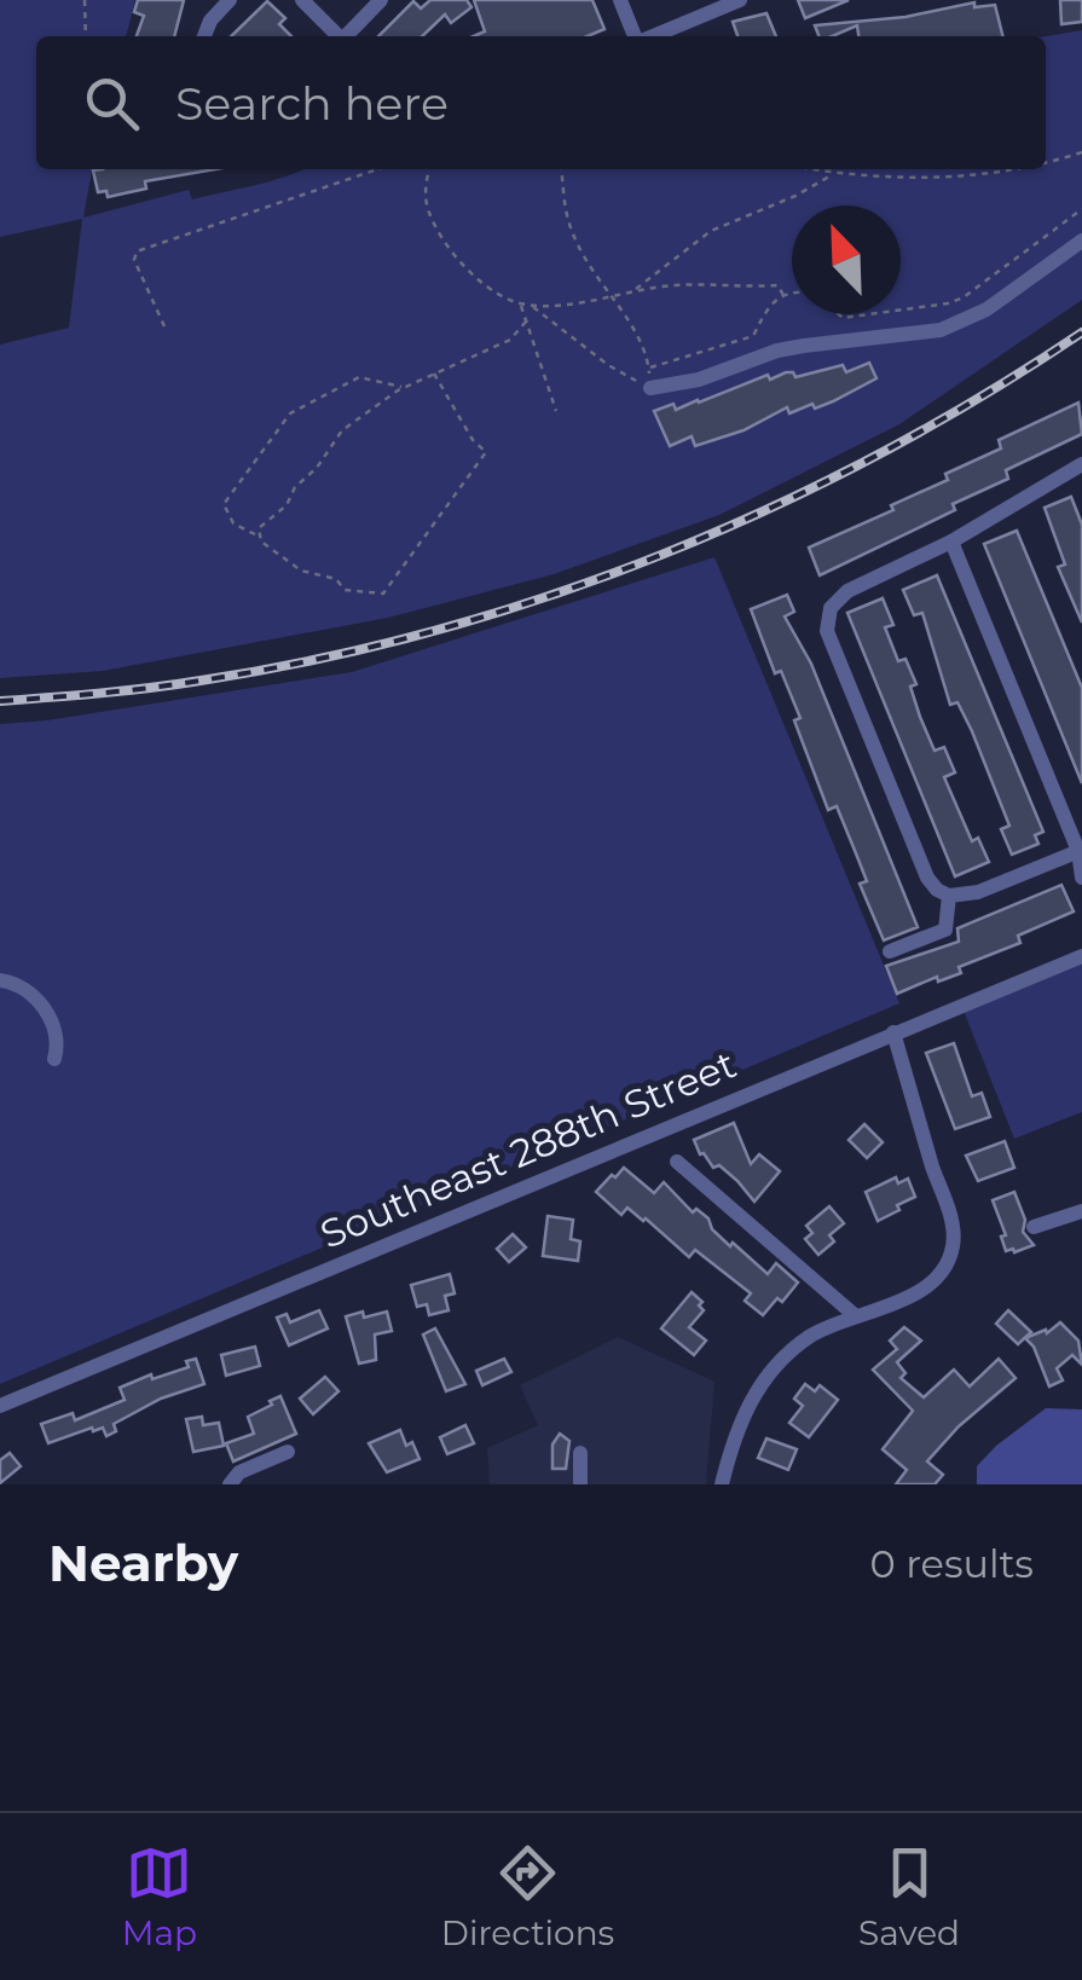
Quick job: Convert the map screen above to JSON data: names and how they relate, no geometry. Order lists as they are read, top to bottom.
{
  "streets": {
    "street": ["Southeast 288th Street"]
  },
  "north": "top left",
  "page": {
    "search": "Search here",
    "heading": ["Nearby", "0 results"],
    "nav": ["Map", "Directions", "Saved"]
  }
}
